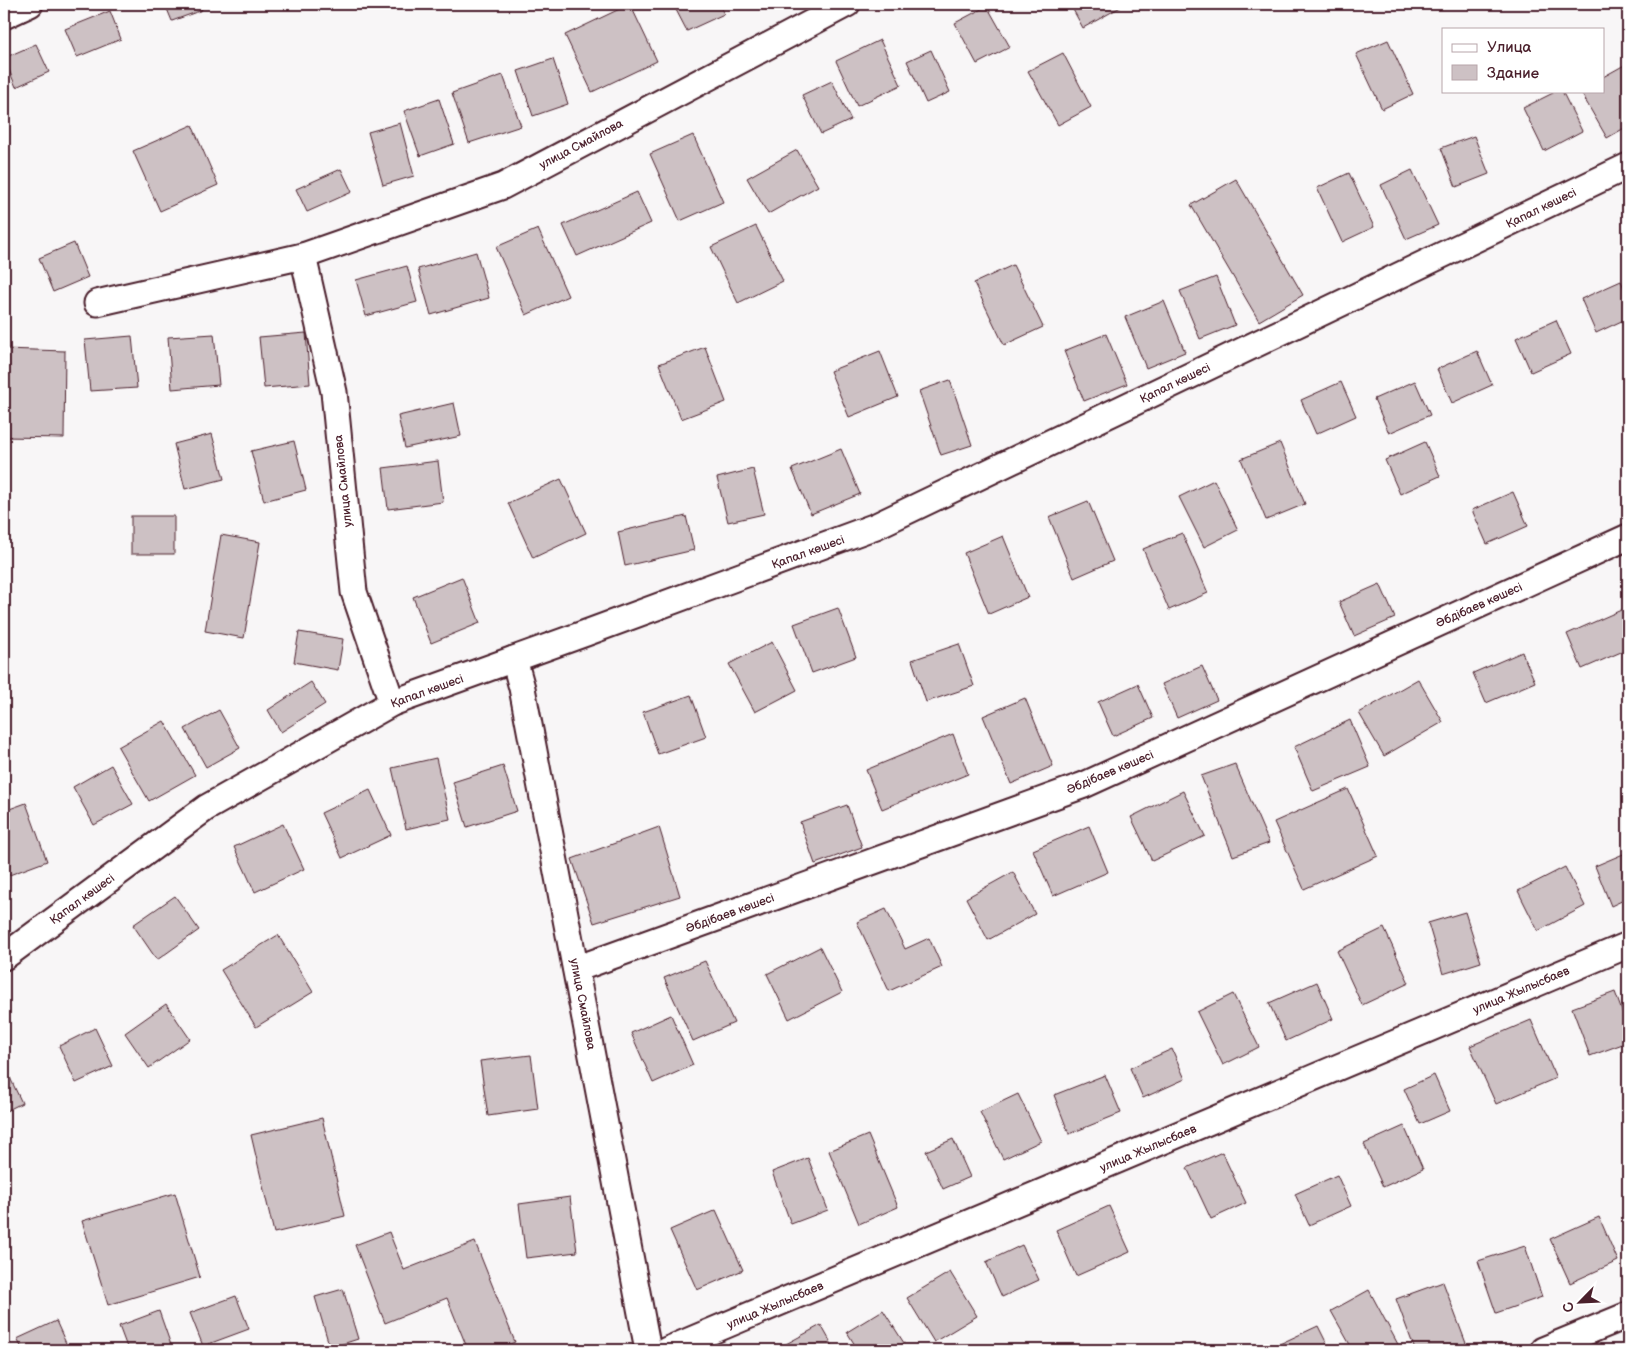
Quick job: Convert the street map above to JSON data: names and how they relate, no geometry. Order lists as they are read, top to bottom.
{
  "streets": {
    "street": [
      "улица Смайлова",
      "Қапал көшесі",
      "Әбдібаев көшесі",
      "улица Жылысбаев"
    ]
  },
  "crossings": [
    ["улица Смайлова", "Қапал көшесі"],
    ["улица Смайлова", "Әбдібаев көшесі"]
  ],
  "legend": ["Улица", "Здание"],
  "north": "bottom left"
}
